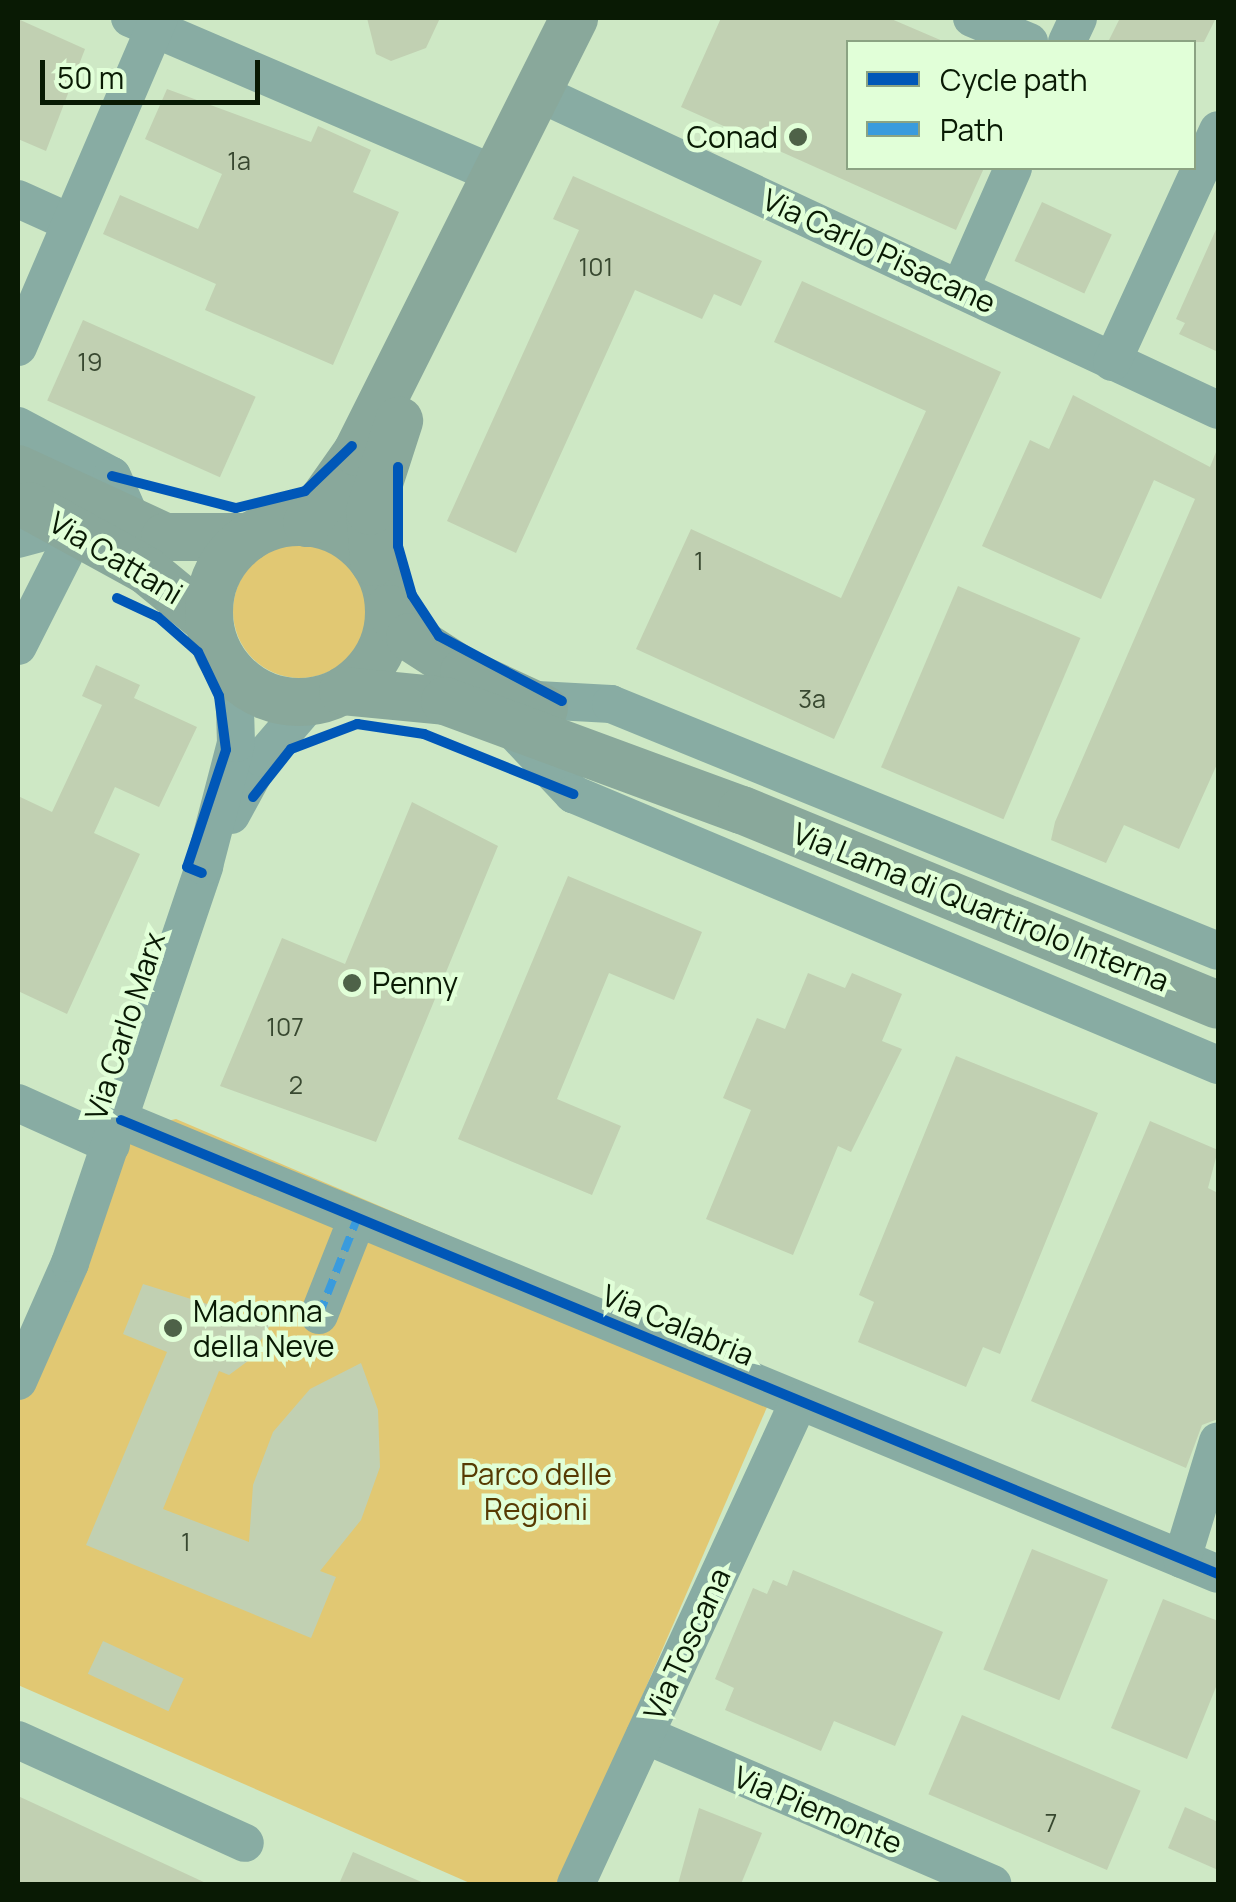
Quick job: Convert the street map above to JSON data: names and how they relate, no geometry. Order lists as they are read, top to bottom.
{
  "streets": {
    "main road": ["Via Cattani", "Via Lama di Quartirolo Interna", "Via Carlo Marx"],
    "street": [
      "Via Carlo Pisacane",
      "Via Calabria",
      "Via Toscana",
      "Via Piemonte"
    ]
  },
  "crossings": [
    ["Via Cattani", "Via Lama di Quartirolo Interna"],
    ["Via Cattani", "Via Carlo Marx"],
    ["Via Lama di Quartirolo Interna", "Via Carlo Marx"],
    ["Via Carlo Marx", "Via Calabria"],
    ["Via Calabria", "Via Toscana"],
    ["Via Toscana", "Via Piemonte"]
  ],
  "parks": ["Parco delle Regioni"],
  "places": ["Conad", "Penny", "Madonna della Neve"],
  "house_numbers": [
    "1a",
    "101",
    "19",
    "1",
    "3a",
    "107",
    "2",
    "1",
    "7"
  ],
  "legend": ["Cycle path", "Path"],
  "scale_bar": "50 m"
}
